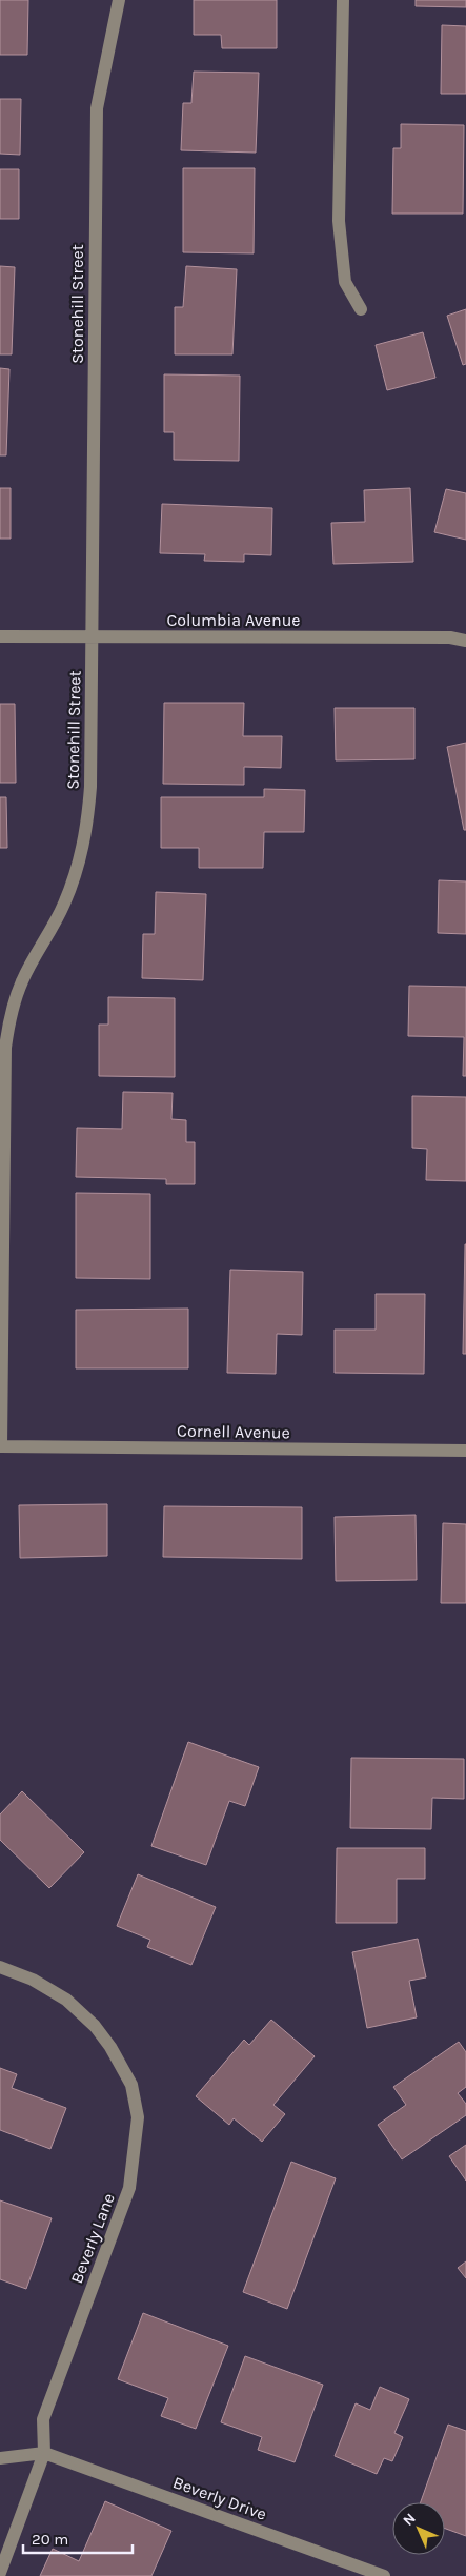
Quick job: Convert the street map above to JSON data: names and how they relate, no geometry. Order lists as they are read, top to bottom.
{
  "streets": {
    "street": [
      "Stonehill Street",
      "Columbia Avenue",
      "Cornell Avenue",
      "Beverly Lane",
      "Beverly Drive"
    ]
  },
  "crossings": [
    ["Stonehill Street", "Columbia Avenue"],
    ["Stonehill Street", "Cornell Avenue"],
    ["Beverly Lane", "Beverly Drive"]
  ],
  "scale_bar": "20 m",
  "north": "top left"
}
